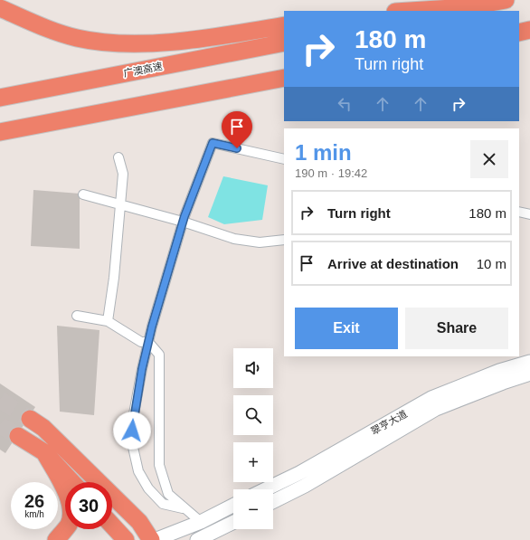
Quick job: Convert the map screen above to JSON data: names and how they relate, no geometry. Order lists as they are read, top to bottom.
{
  "streets": {
    "highway": ["广澳高速"],
    "main road": ["翠亨大道"]
  },
  "page": {
    "turn": ["180 m", "Turn right"],
    "heading": ["1 min", "190 m · 19:42"],
    "list": [
      {
        "name": "Turn right",
        "value": "180 m"
      },
      {
        "name": "Arrive at destination",
        "value": "10 m"
      }
    ],
    "buttons": ["Exit", "Share"],
    "map_buttons": ["+", "−"],
    "speed": "26 km/h",
    "limit": "30"
  }
}
